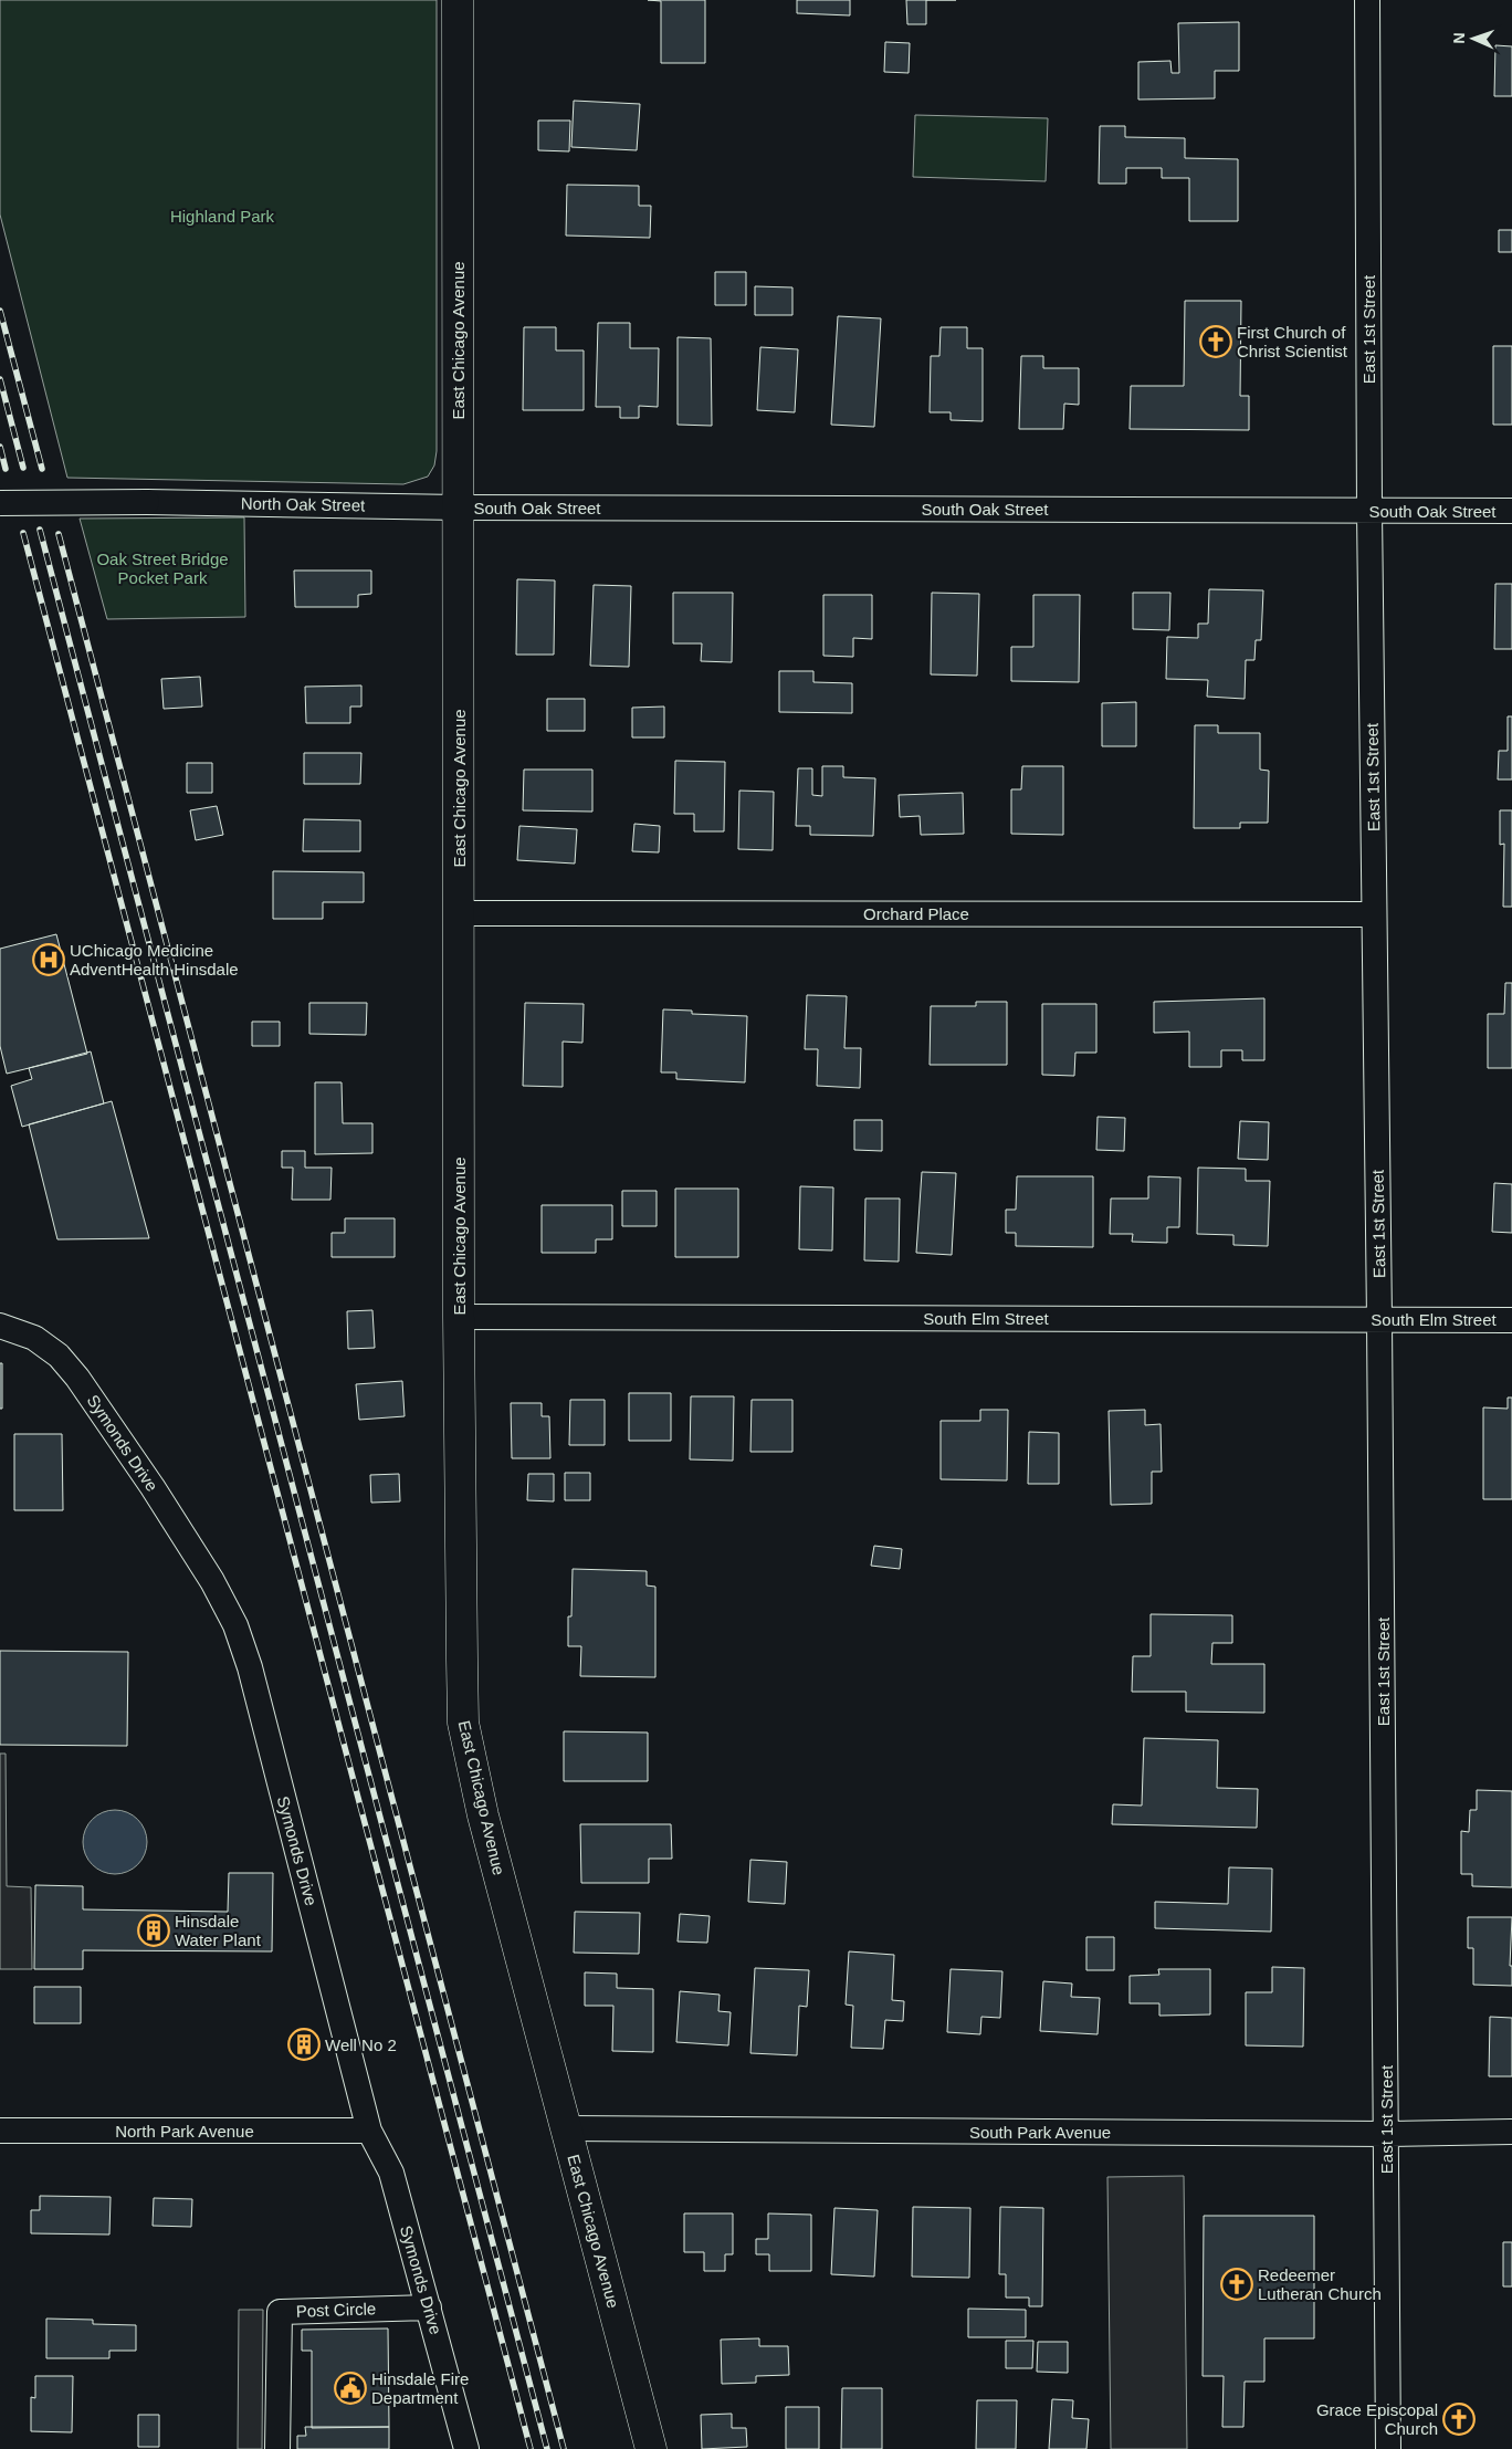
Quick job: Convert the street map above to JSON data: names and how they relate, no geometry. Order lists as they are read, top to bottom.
{
  "streets": {
    "main road": ["East Chicago Avenue"],
    "street": [
      "East 1st Street",
      "North Oak Street",
      "South Oak Street",
      "Orchard Place",
      "South Elm Street",
      "Symonds Drive",
      "North Park Avenue",
      "South Park Avenue",
      "Post Circle"
    ]
  },
  "crossings": [
    ["East 1st Street", "South Oak Street"],
    ["East 1st Street", "Orchard Place"],
    ["East 1st Street", "South Elm Street"],
    ["East 1st Street", "South Park Avenue"],
    ["East Chicago Avenue", "North Oak Street"],
    ["East Chicago Avenue", "South Oak Street"],
    ["East Chicago Avenue", "Orchard Place"],
    ["East Chicago Avenue", "South Elm Street"],
    ["East Chicago Avenue", "South Park Avenue"],
    ["North Oak Street", "South Oak Street"],
    ["Symonds Drive", "North Park Avenue"],
    ["Symonds Drive", "Post Circle"]
  ],
  "parks": ["Highland Park", "Oak Street Bridge Pocket Park"],
  "places": {
    "church": ["First Church of Christ Scientist", "Redeemer Lutheran Church", "Grace Episcopal Church"],
    "hospital": ["UChicago Medicine AdventHealth Hinsdale"],
    "building": ["Hinsdale Water Plant", "Well No 2"],
    "public building": ["Hinsdale Fire Department"]
  },
  "north": "left"
}
